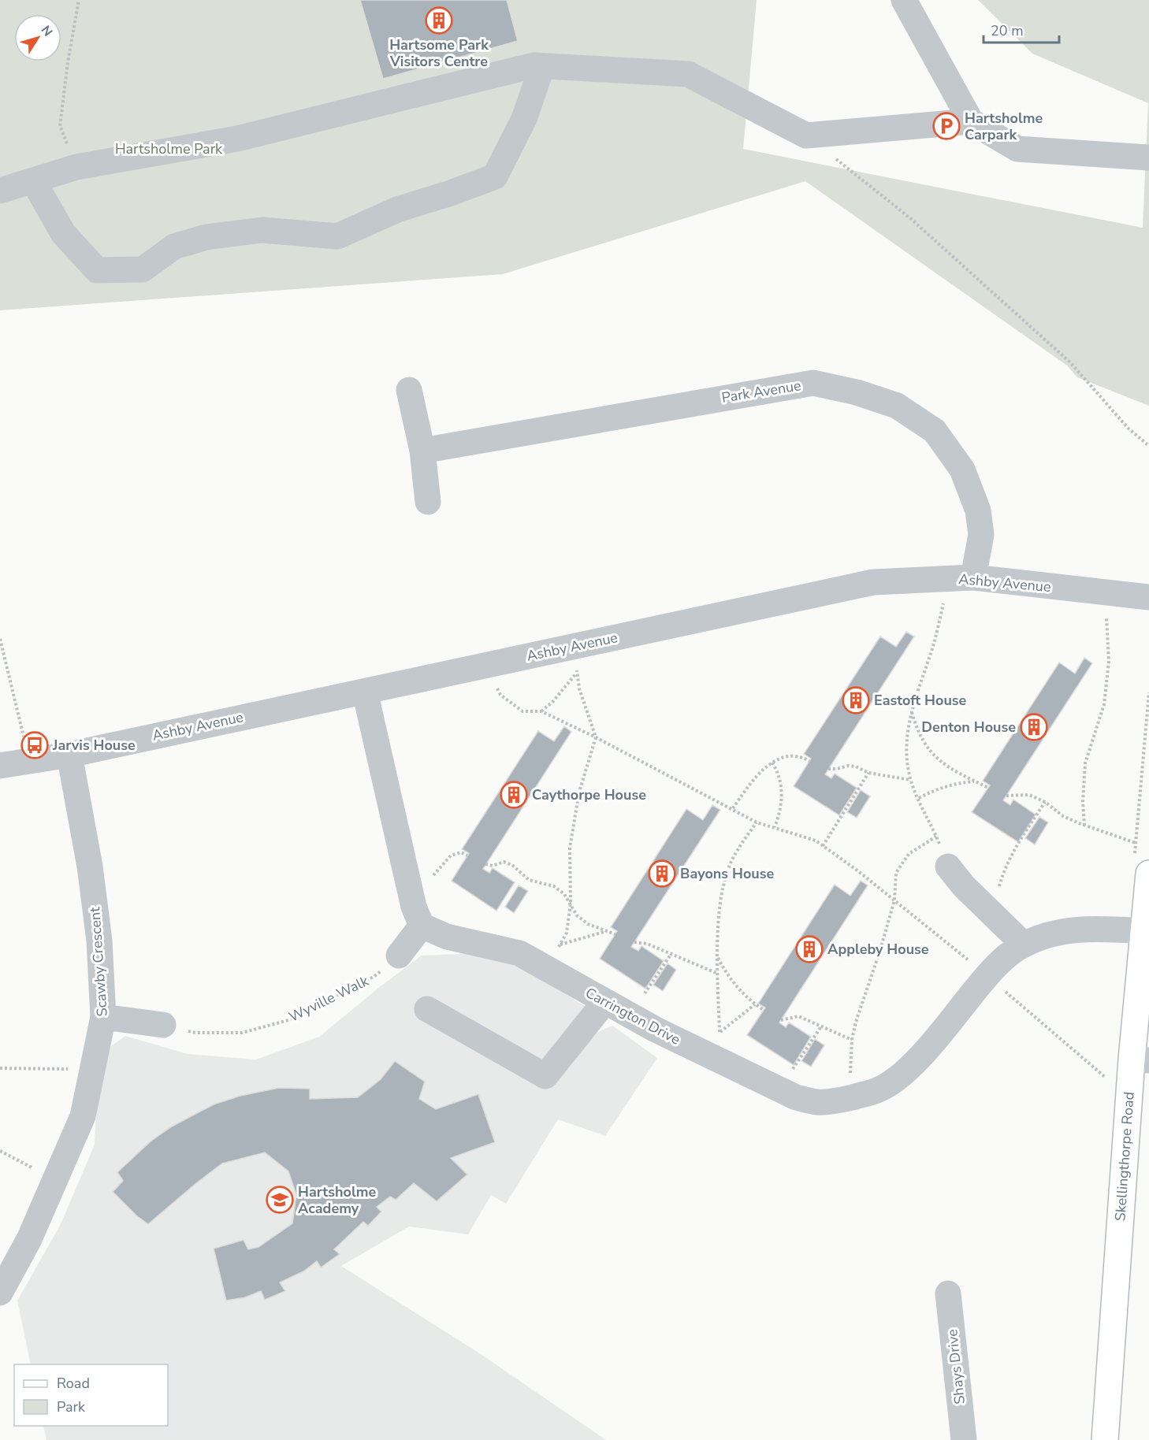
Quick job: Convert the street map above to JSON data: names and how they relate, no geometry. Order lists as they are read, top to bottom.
{
  "streets": {
    "main road": ["Skellingthorpe Road"],
    "street": [
      "Park Avenue",
      "Ashby Avenue",
      "Scawby Crescent",
      "Carrington Drive",
      "Shays Drive"
    ],
    "path": ["Wyville Walk"]
  },
  "crossings": [
    ["Park Avenue", "Ashby Avenue"],
    ["Ashby Avenue", "Scawby Crescent"],
    ["Carrington Drive", "Skellingthorpe Road"]
  ],
  "parks": ["Hartsholme Park"],
  "places": {
    "building": [
      "Hartsome Park Visitors Centre",
      "Eastoft House",
      "Denton House",
      "Caythorpe House",
      "Bayons House",
      "Appleby House"
    ],
    "parking": ["Hartsholme Carpark"],
    "bus stop": ["Jarvis House"],
    "school or university": ["Hartsholme Academy"]
  },
  "legend": ["Road", "Park"],
  "scale_bar": "20 m",
  "north": "top right"
}
